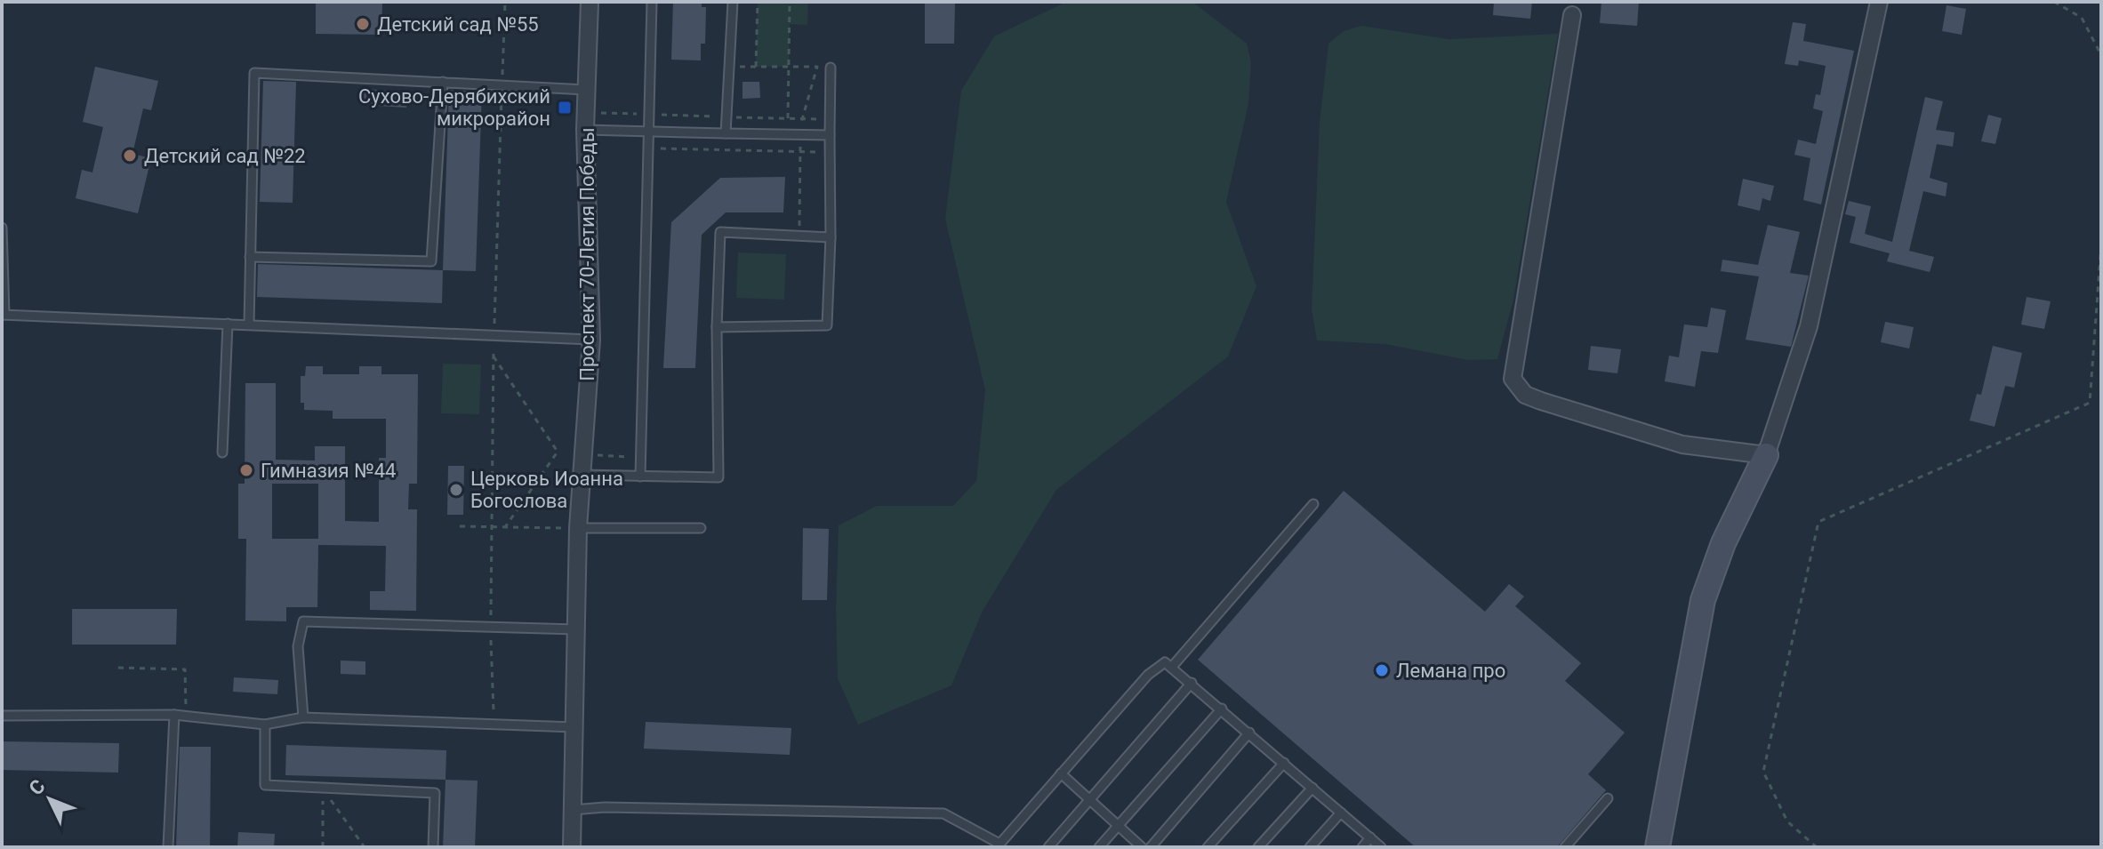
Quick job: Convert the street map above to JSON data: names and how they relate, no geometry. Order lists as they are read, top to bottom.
{
  "streets": {
    "street": ["Проспект 70-Летия Победы"]
  },
  "places": {
    "other": [
      "Детский сад №55",
      "Детский сад №22",
      "Гимназия №44",
      "Церковь Иоанна Богослова",
      "Лемана про"
    ],
    "transit": ["Сухово-Дерябихский микрорайон"]
  },
  "north": "top left"
}
